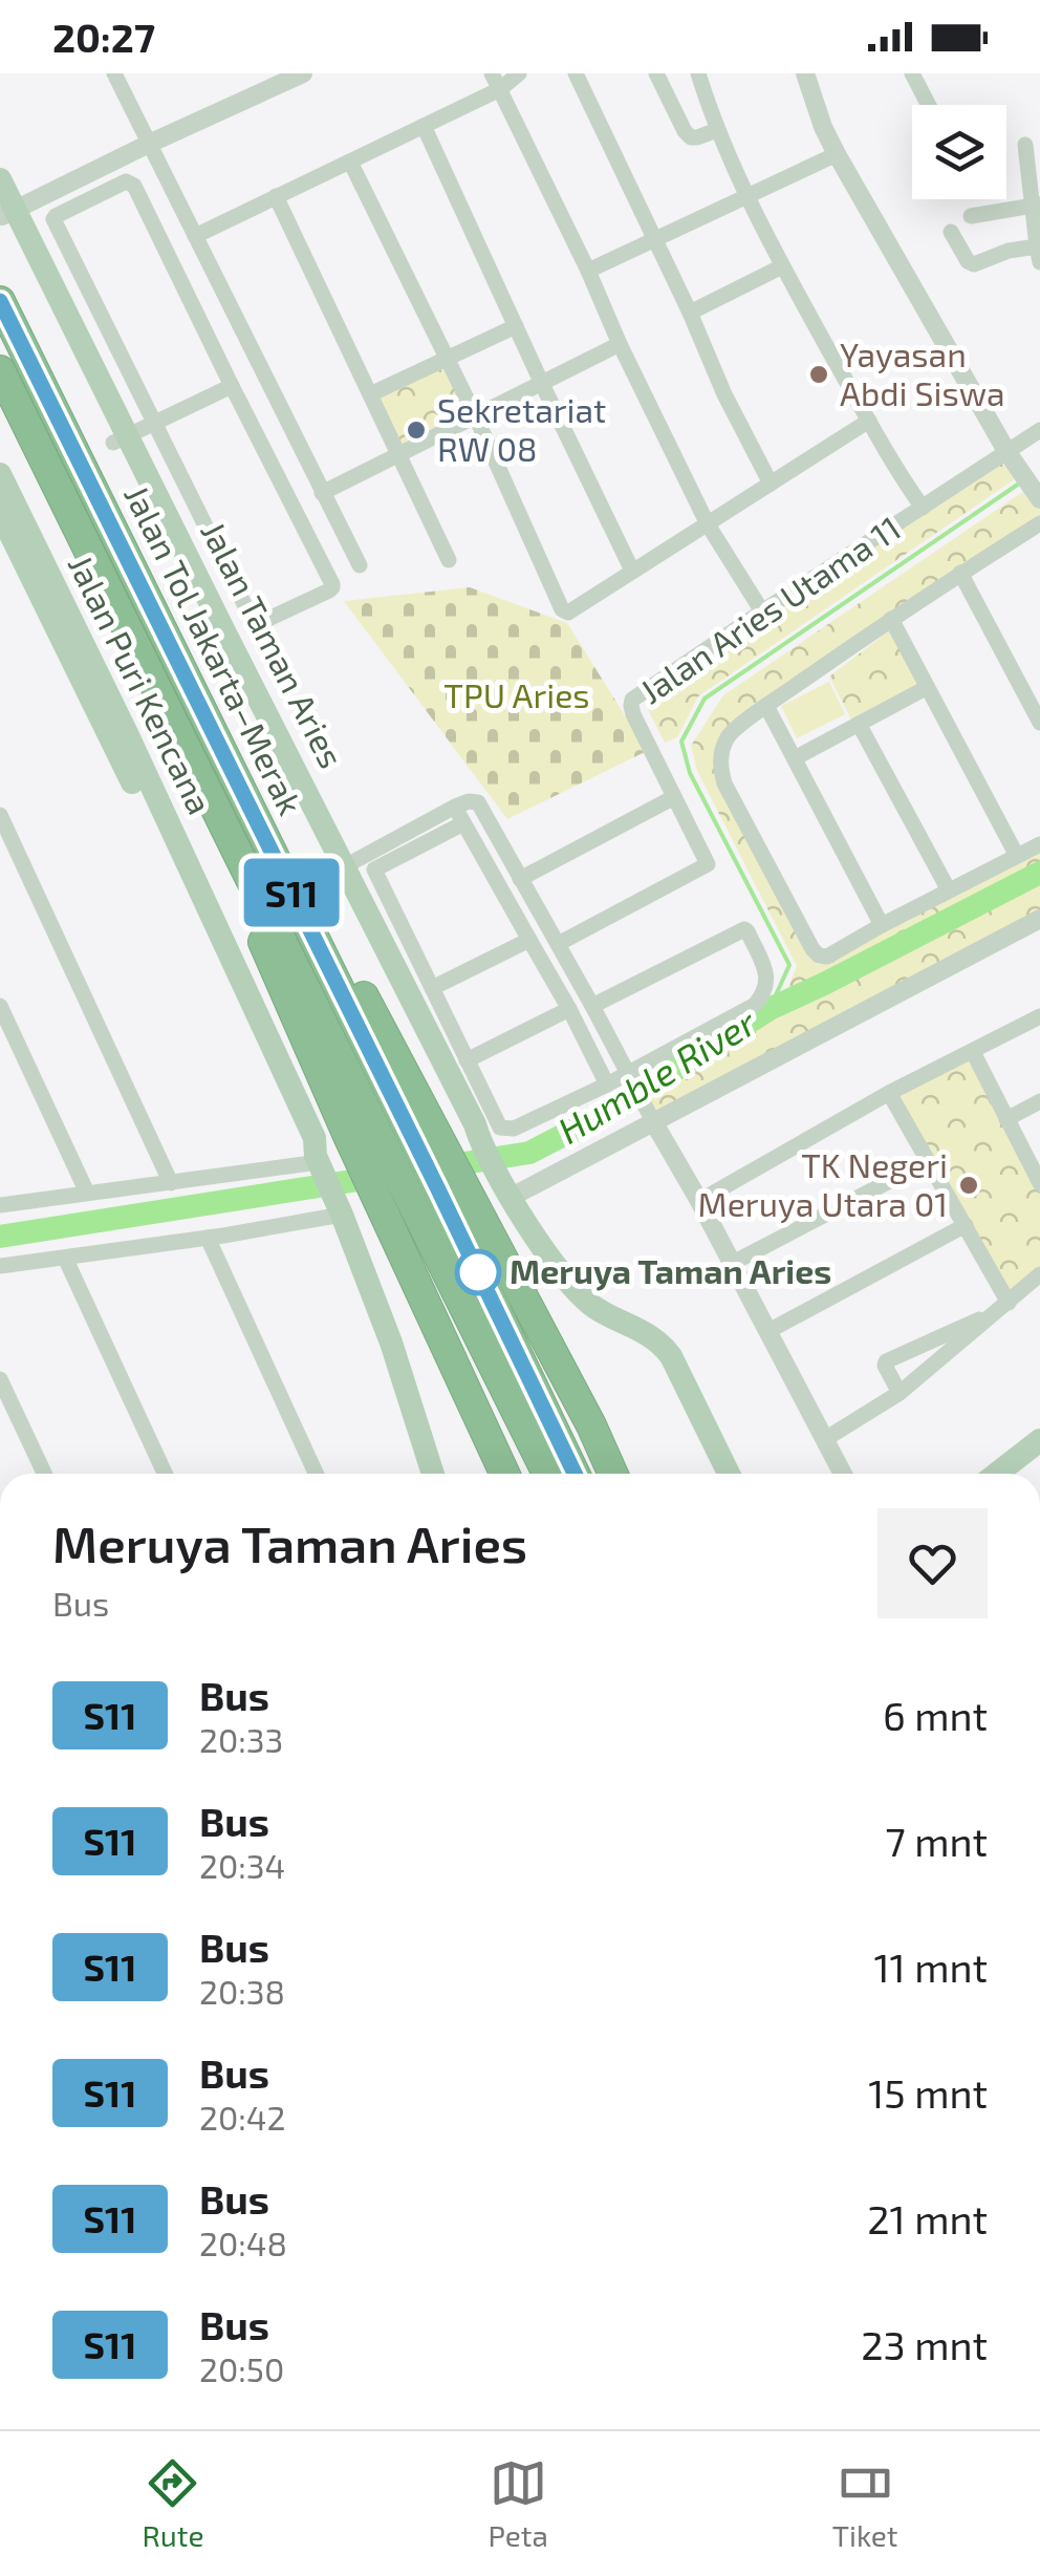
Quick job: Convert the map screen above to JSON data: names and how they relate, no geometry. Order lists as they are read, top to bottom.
{
  "streets": {
    "highway": ["Jalan Tol Jakarta–Merak"],
    "main road": ["Jalan Taman Aries", "Jalan Puri Kencana"],
    "street": ["Jalan Aries Utama 11"]
  },
  "water": ["Humble River"],
  "parks": ["TPU Aries"],
  "places": [
    "Yayasan Abdi Siswa",
    "Sekretariat RW 08",
    "TK Negeri Meruya Utara 01",
    "Meruya Taman Aries"
  ],
  "lines": ["bus line S11"],
  "page": {
    "status": "20:27",
    "on_map": "S11",
    "heading": ["Meruya Taman Aries", "Bus"],
    "list": [
      {
        "mark": "S11",
        "name": "Bus",
        "note": "20:33",
        "value": "6 mnt"
      },
      {
        "mark": "S11",
        "name": "Bus",
        "note": "20:34",
        "value": "7 mnt"
      },
      {
        "mark": "S11",
        "name": "Bus",
        "note": "20:38",
        "value": "11 mnt"
      },
      {
        "mark": "S11",
        "name": "Bus",
        "note": "20:42",
        "value": "15 mnt"
      },
      {
        "mark": "S11",
        "name": "Bus",
        "note": "20:48",
        "value": "21 mnt"
      },
      {
        "mark": "S11",
        "name": "Bus",
        "note": "20:50",
        "value": "23 mnt"
      }
    ],
    "tabs": ["Rute", "Peta", "Tiket"]
  }
}
